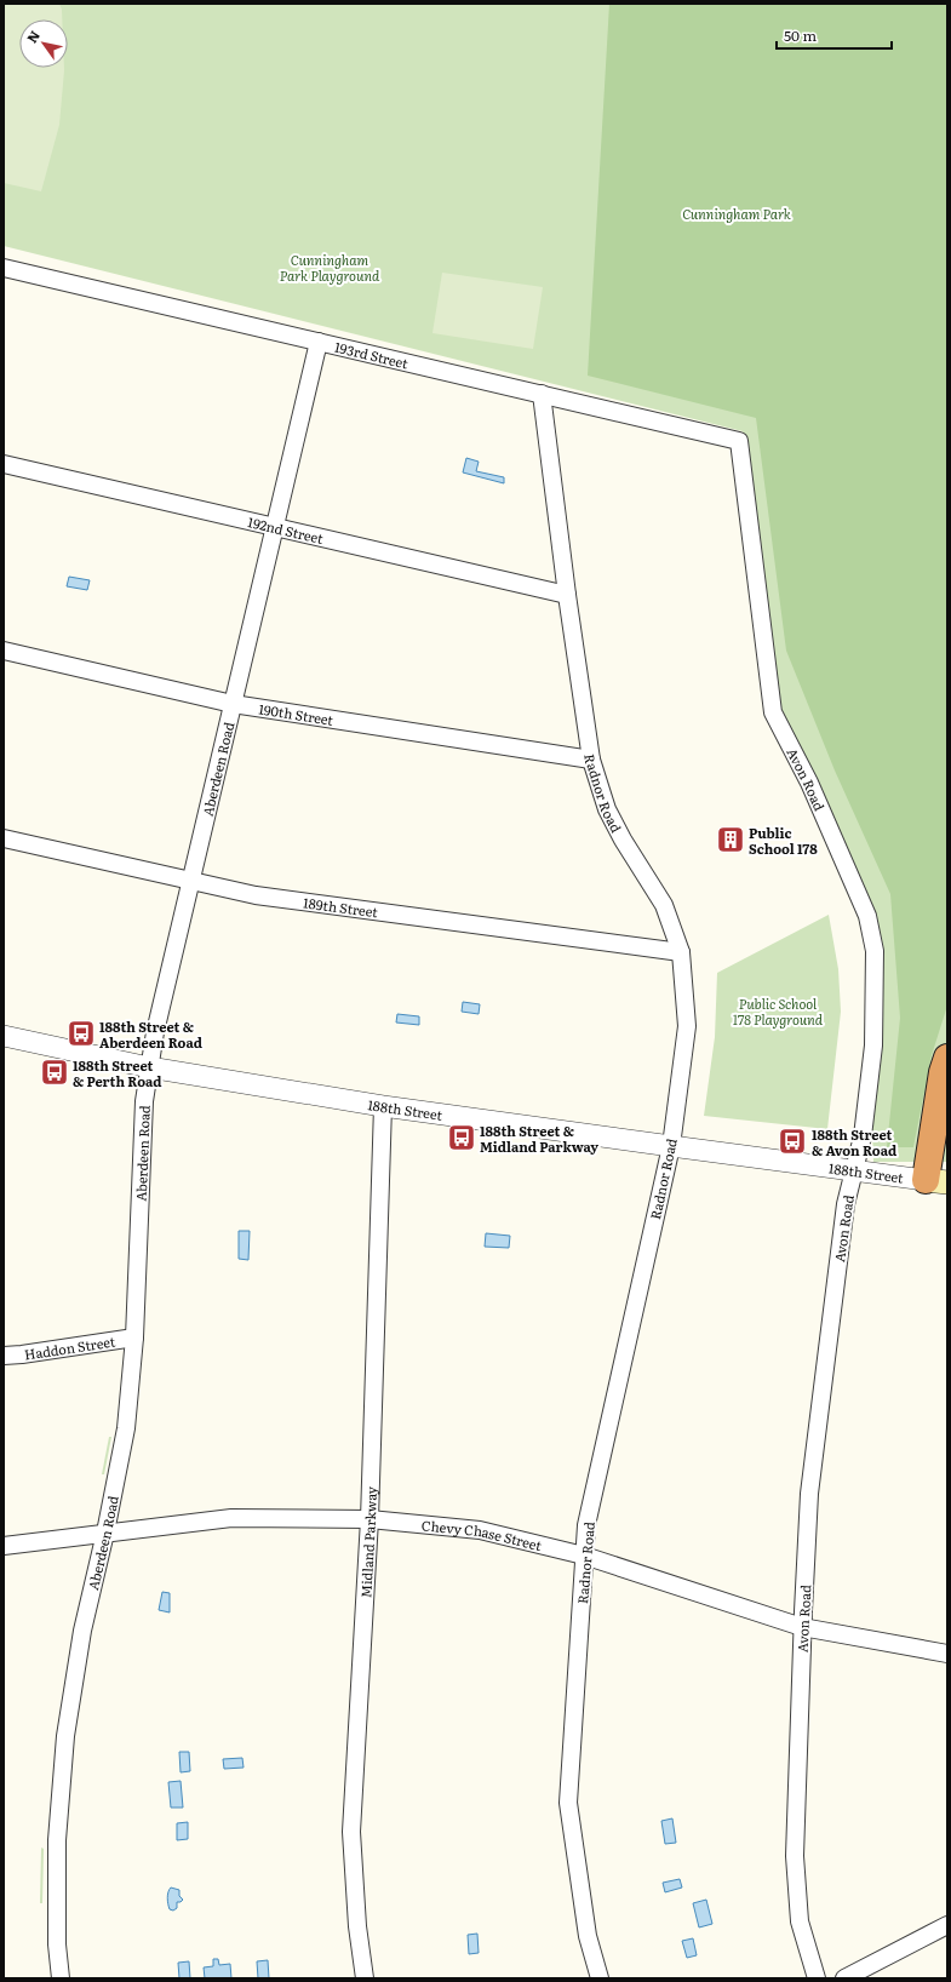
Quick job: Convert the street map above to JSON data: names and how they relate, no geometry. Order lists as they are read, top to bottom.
{
  "streets": {
    "street": [
      "193rd Street",
      "192nd Street",
      "190th Street",
      "Aberdeen Road",
      "Avon Road",
      "Radnor Road",
      "189th Street",
      "188th Street",
      "Haddon Street",
      "Chevy Chase Street",
      "Midland Parkway"
    ]
  },
  "crossings": [
    ["193rd Street", "Aberdeen Road"],
    ["193rd Street", "Avon Road"],
    ["193rd Street", "Radnor Road"],
    ["192nd Street", "Aberdeen Road"],
    ["192nd Street", "Radnor Road"],
    ["190th Street", "Aberdeen Road"],
    ["190th Street", "Radnor Road"],
    ["Aberdeen Road", "189th Street"],
    ["Aberdeen Road", "188th Street"],
    ["Aberdeen Road", "Haddon Street"],
    ["Aberdeen Road", "Chevy Chase Street"],
    ["Avon Road", "188th Street"],
    ["Avon Road", "Chevy Chase Street"],
    ["Radnor Road", "189th Street"],
    ["Radnor Road", "188th Street"],
    ["Radnor Road", "Chevy Chase Street"],
    ["188th Street", "Midland Parkway"],
    ["Chevy Chase Street", "Midland Parkway"]
  ],
  "parks": ["Cunningham Park", "Cunningham Park Playground", "Public School 178 Playground"],
  "places": {
    "building": ["Public School 178"],
    "bus stop": [
      "188th Street & Aberdeen Road",
      "188th Street & Perth Road",
      "188th Street & Midland Parkway",
      "188th Street & Avon Road"
    ]
  },
  "scale_bar": "50 m",
  "north": "top left"
}
